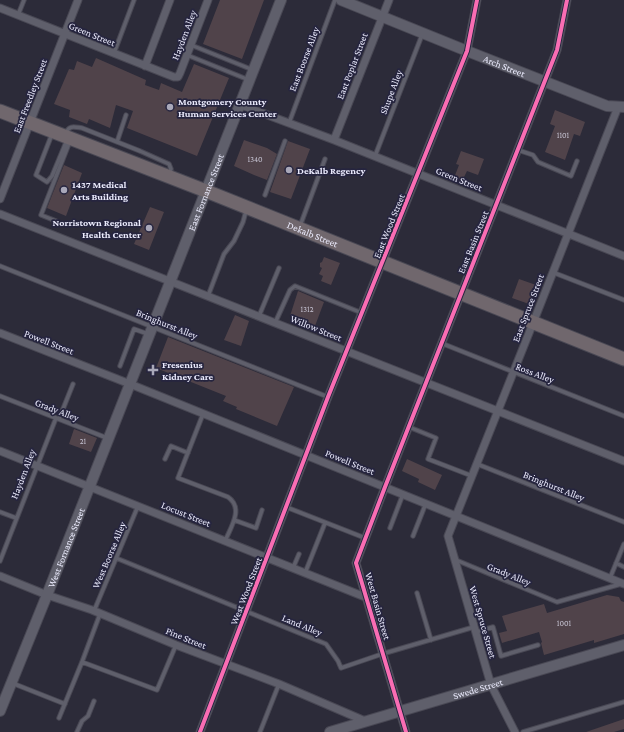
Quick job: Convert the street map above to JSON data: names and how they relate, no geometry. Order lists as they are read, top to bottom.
{
  "streets": {
    "highway": ["Dekalb Street"],
    "street": [
      "Green Street",
      "Hayden Alley",
      "East Poplar Street",
      "Arch Street",
      "East Freedley Street",
      "East Fornance Street",
      "East Wood Street",
      "East Basin Street",
      "East Spruce Street",
      "Willow Street",
      "Powell Street",
      "Locust Street",
      "West Fornance Street",
      "West Wood Street",
      "West Basin Street",
      "West Spruce Street",
      "Pine Street",
      "Swede Street"
    ],
    "lane": [
      "East Boorse Alley",
      "Shupe Alley",
      "Bringhurst Alley",
      "Ross Alley",
      "Grady Alley",
      "West Boorse Alley",
      "Land Alley"
    ]
  },
  "crossings": [
    ["Green Street", "Hayden Alley"],
    ["Green Street", "East Boorse Alley"],
    ["Green Street", "East Poplar Street"],
    ["Green Street", "Shupe Alley"],
    ["Green Street", "East Freedley Street"],
    ["Green Street", "East Fornance Street"],
    ["Green Street", "East Wood Street"],
    ["Green Street", "East Basin Street"],
    ["Green Street", "East Spruce Street"],
    ["Hayden Alley", "Grady Alley"],
    ["Hayden Alley", "Locust Street"],
    ["East Poplar Street", "Arch Street"],
    ["Arch Street", "Shupe Alley"],
    ["Arch Street", "East Wood Street"],
    ["Arch Street", "East Basin Street"],
    ["Arch Street", "East Spruce Street"],
    ["East Freedley Street", "Dekalb Street"],
    ["East Fornance Street", "Dekalb Street"],
    ["East Fornance Street", "Bringhurst Alley"],
    ["East Fornance Street", "Willow Street"],
    ["East Fornance Street", "Powell Street"],
    ["East Fornance Street", "West Fornance Street"],
    ["East Wood Street", "Dekalb Street"],
    ["East Wood Street", "Bringhurst Alley"],
    ["East Wood Street", "Willow Street"],
    ["East Wood Street", "Powell Street"],
    ["East Wood Street", "West Wood Street"],
    ["Dekalb Street", "East Basin Street"],
    ["Dekalb Street", "East Spruce Street"],
    ["East Basin Street", "Willow Street"],
    ["East Basin Street", "Powell Street"],
    ["East Basin Street", "Ross Alley"],
    ["East Basin Street", "West Basin Street"],
    ["East Spruce Street", "Bringhurst Alley"],
    ["East Spruce Street", "Willow Street"],
    ["East Spruce Street", "Powell Street"],
    ["East Spruce Street", "Ross Alley"],
    ["East Spruce Street", "West Spruce Street"],
    ["Powell Street", "Grady Alley"],
    ["Powell Street", "West Fornance Street"],
    ["Powell Street", "West Wood Street"],
    ["Powell Street", "West Basin Street"],
    ["Powell Street", "West Spruce Street"],
    ["Grady Alley", "West Fornance Street"],
    ["Grady Alley", "West Spruce Street"],
    ["Locust Street", "West Fornance Street"],
    ["Locust Street", "West Boorse Alley"],
    ["Locust Street", "West Wood Street"],
    ["Locust Street", "West Basin Street"],
    ["West Fornance Street", "Pine Street"],
    ["West Boorse Alley", "Land Alley"],
    ["West Boorse Alley", "Pine Street"],
    ["West Wood Street", "Land Alley"],
    ["West Wood Street", "Pine Street"],
    ["West Basin Street", "Land Alley"],
    ["West Basin Street", "Swede Street"],
    ["West Spruce Street", "Land Alley"],
    ["West Spruce Street", "Swede Street"],
    ["Pine Street", "Swede Street"]
  ],
  "places": {
    "other": [
      "Montgomery County Human Services Center",
      "DeKalb Regency",
      "1437 Medical Arts Building",
      "Norristown Regional Health Center"
    ],
    "health": ["Fresenius Kidney Care"]
  },
  "house_numbers": [
    "1101",
    "1340",
    "1312",
    "21",
    "1001"
  ]
}
